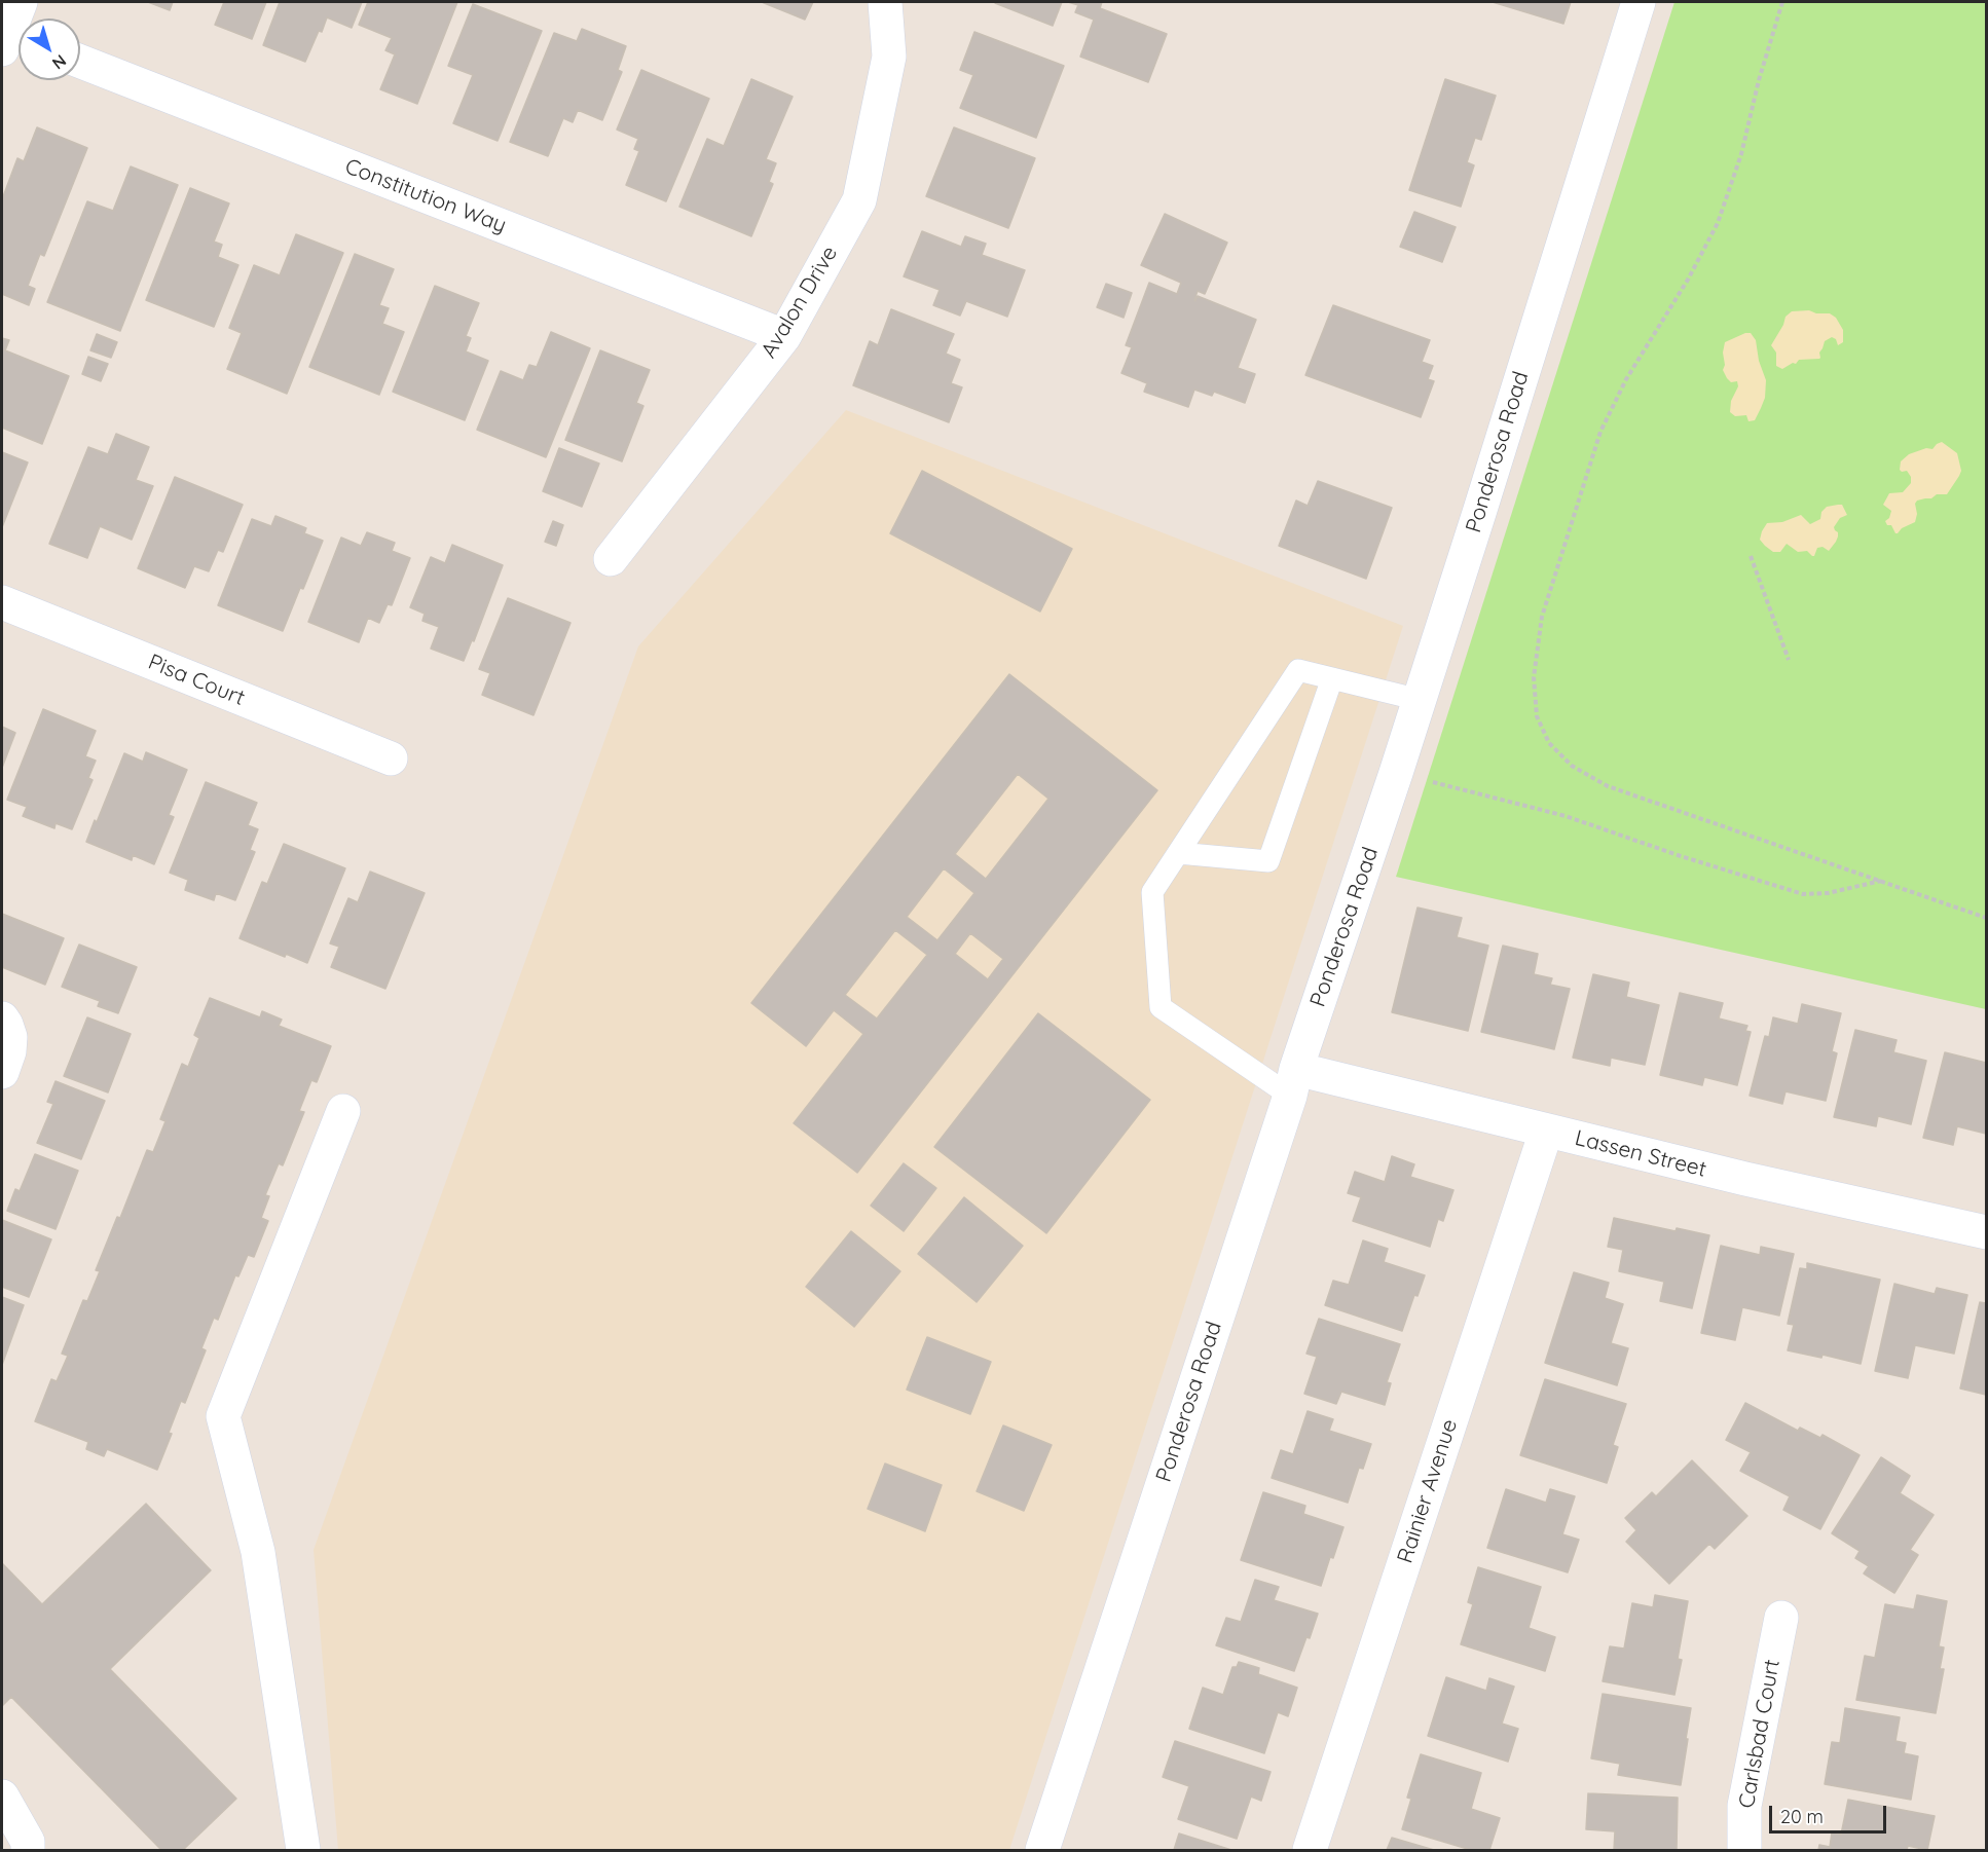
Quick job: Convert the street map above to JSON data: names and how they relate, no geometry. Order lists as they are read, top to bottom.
{
  "streets": {
    "street": [
      "Constitution Way",
      "Avalon Drive",
      "Ponderosa Road",
      "Pisa Court",
      "Lassen Street",
      "Rainier Avenue",
      "Carlsbad Court"
    ]
  },
  "crossings": [
    ["Constitution Way", "Avalon Drive"],
    ["Ponderosa Road", "Lassen Street"],
    ["Lassen Street", "Rainier Avenue"]
  ],
  "scale_bar": "20 m",
  "north": "bottom right"
}
